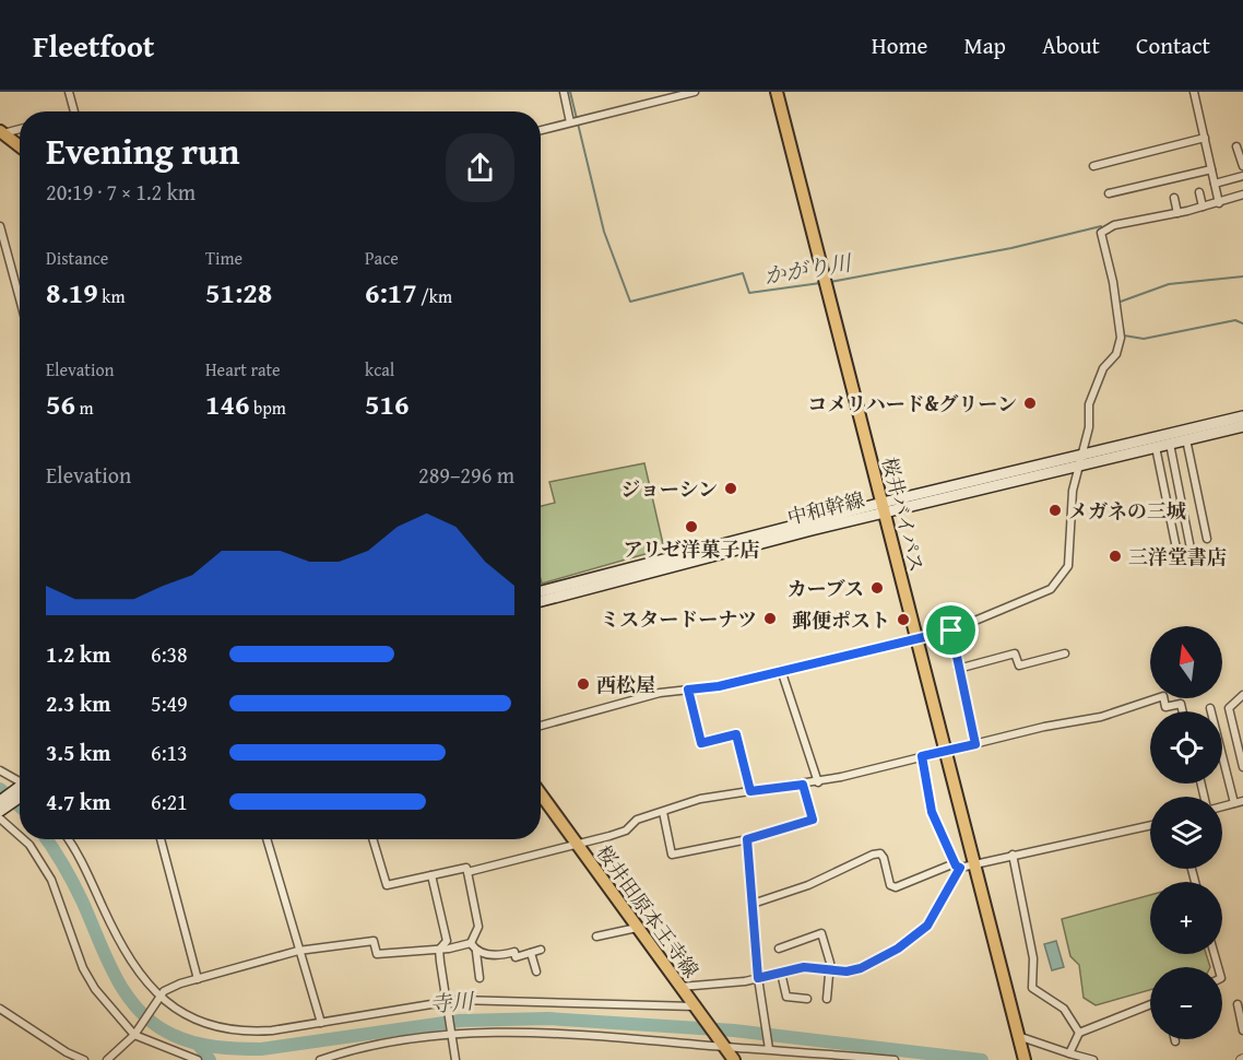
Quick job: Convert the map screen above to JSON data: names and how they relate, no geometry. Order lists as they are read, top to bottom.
{
  "streets": {
    "main road": ["中和幹線", "桜井バイパス", "桜井田原本王寺線"]
  },
  "crossings": [
    ["中和幹線", "桜井バイパス"]
  ],
  "water": ["かがり川", "寺川"],
  "places": [
    "コメリハード&グリーン",
    "ジョーシン",
    "メガネの三城",
    "アリゼ洋菓子店",
    "三洋堂書店",
    "カーブス",
    "ミスタードーナツ",
    "郵便ポスト",
    "西松屋"
  ],
  "north": "top",
  "page": {
    "header": "Fleetfoot",
    "nav": [
      "Home",
      "Map",
      "About",
      "Contact"
    ],
    "heading": ["Evening run", "20:19 · 7 × 1.2 km"],
    "stats": [
      ["Distance", "8.19 km"],
      ["Time", "51:28"],
      ["Pace", "6:17 /km"],
      ["Elevation", "56 m"],
      ["Heart rate", "146 bpm"],
      ["kcal", "516"]
    ],
    "chart": ["Elevation", "289–296 m"],
    "map_buttons": ["+", "−"],
    "list": [
      {
        "name": "1.2 km",
        "note": "6:38"
      },
      {
        "name": "2.3 km",
        "note": "5:49"
      },
      {
        "name": "3.5 km",
        "note": "6:13"
      },
      {
        "name": "4.7 km",
        "note": "6:21"
      }
    ]
  }
}
